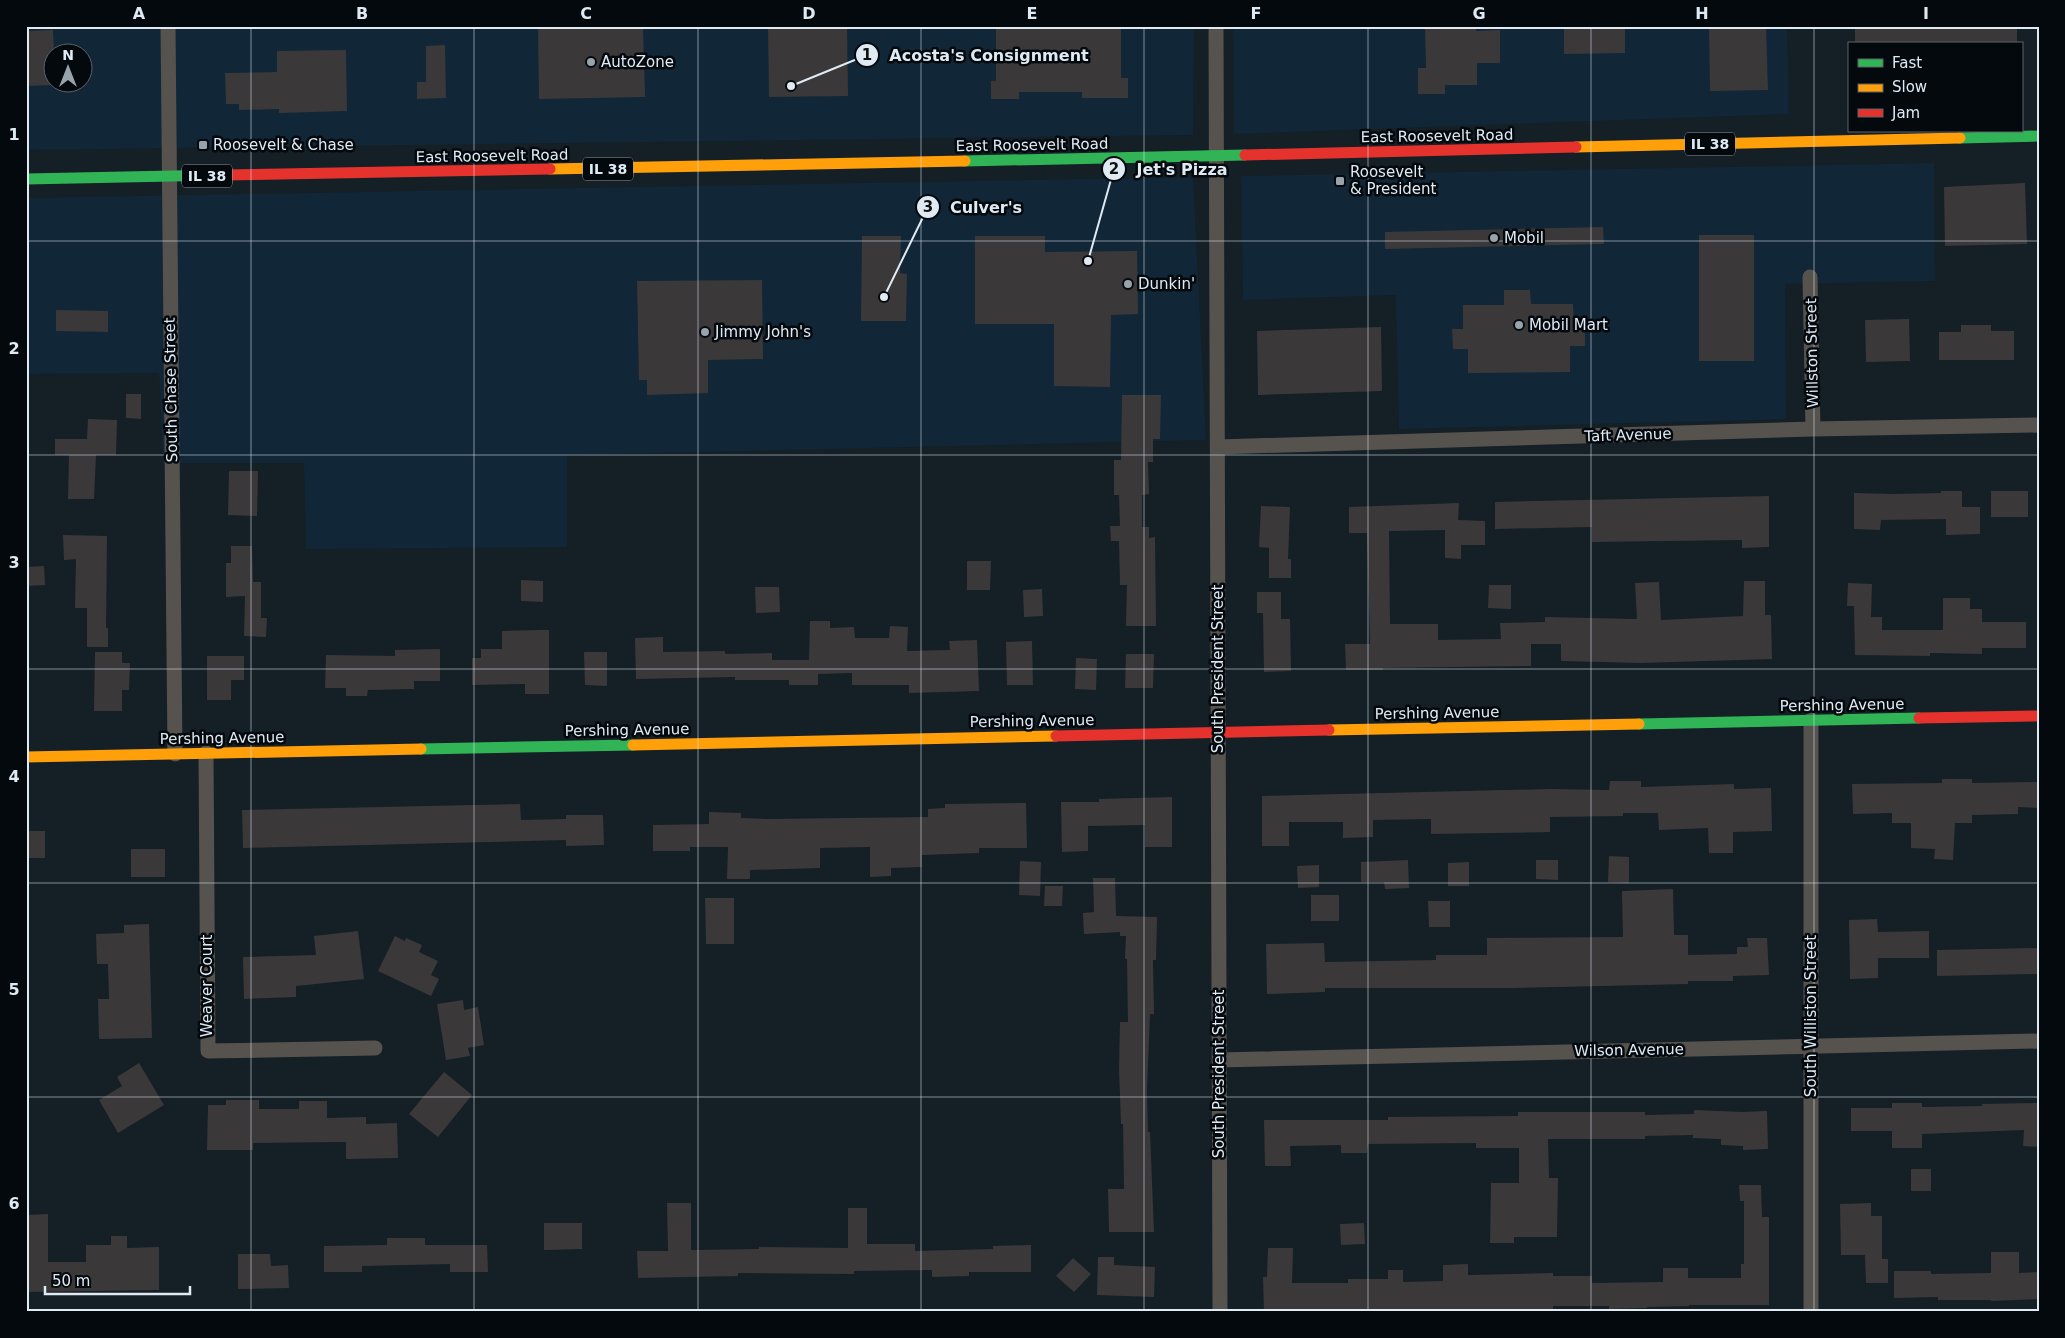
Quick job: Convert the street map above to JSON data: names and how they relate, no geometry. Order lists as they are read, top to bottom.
{
  "streets": {
    "street": [
      "East Roosevelt Road",
      "IL 38",
      "Willston Street",
      "South Chase Street",
      "Taft Avenue",
      "South President Street",
      "Pershing Avenue",
      "Weaver Court",
      "South Williston Street",
      "Wilson Avenue"
    ]
  },
  "crossings": [
    ["East Roosevelt Road", "South Chase Street"],
    ["East Roosevelt Road", "South President Street"],
    ["Willston Street", "Taft Avenue"],
    ["South Chase Street", "Pershing Avenue"],
    ["Taft Avenue", "South President Street"],
    ["South President Street", "Pershing Avenue"],
    ["South President Street", "Wilson Avenue"],
    ["Pershing Avenue", "Weaver Court"],
    ["Pershing Avenue", "South Williston Street"],
    ["South Williston Street", "Wilson Avenue"]
  ],
  "places": {
    "other": [
      "AutoZone",
      "Acosta's Consignment",
      "Mobil",
      "Jet's Pizza",
      "Dunkin'",
      "Culver's",
      "Mobil Mart",
      "Jimmy John's"
    ],
    "transit": ["Roosevelt & Chase", "Roosevelt & President"]
  },
  "legend": ["Fast", "Slow", "Jam"],
  "scale_bar": "50 m",
  "north": "top",
  "grid": {
    "columns": [
      "A",
      "B",
      "C",
      "D",
      "E",
      "F",
      "G",
      "H",
      "I"
    ],
    "rows": [
      "1",
      "2",
      "3",
      "4",
      "5",
      "6"
    ]
  }
}
